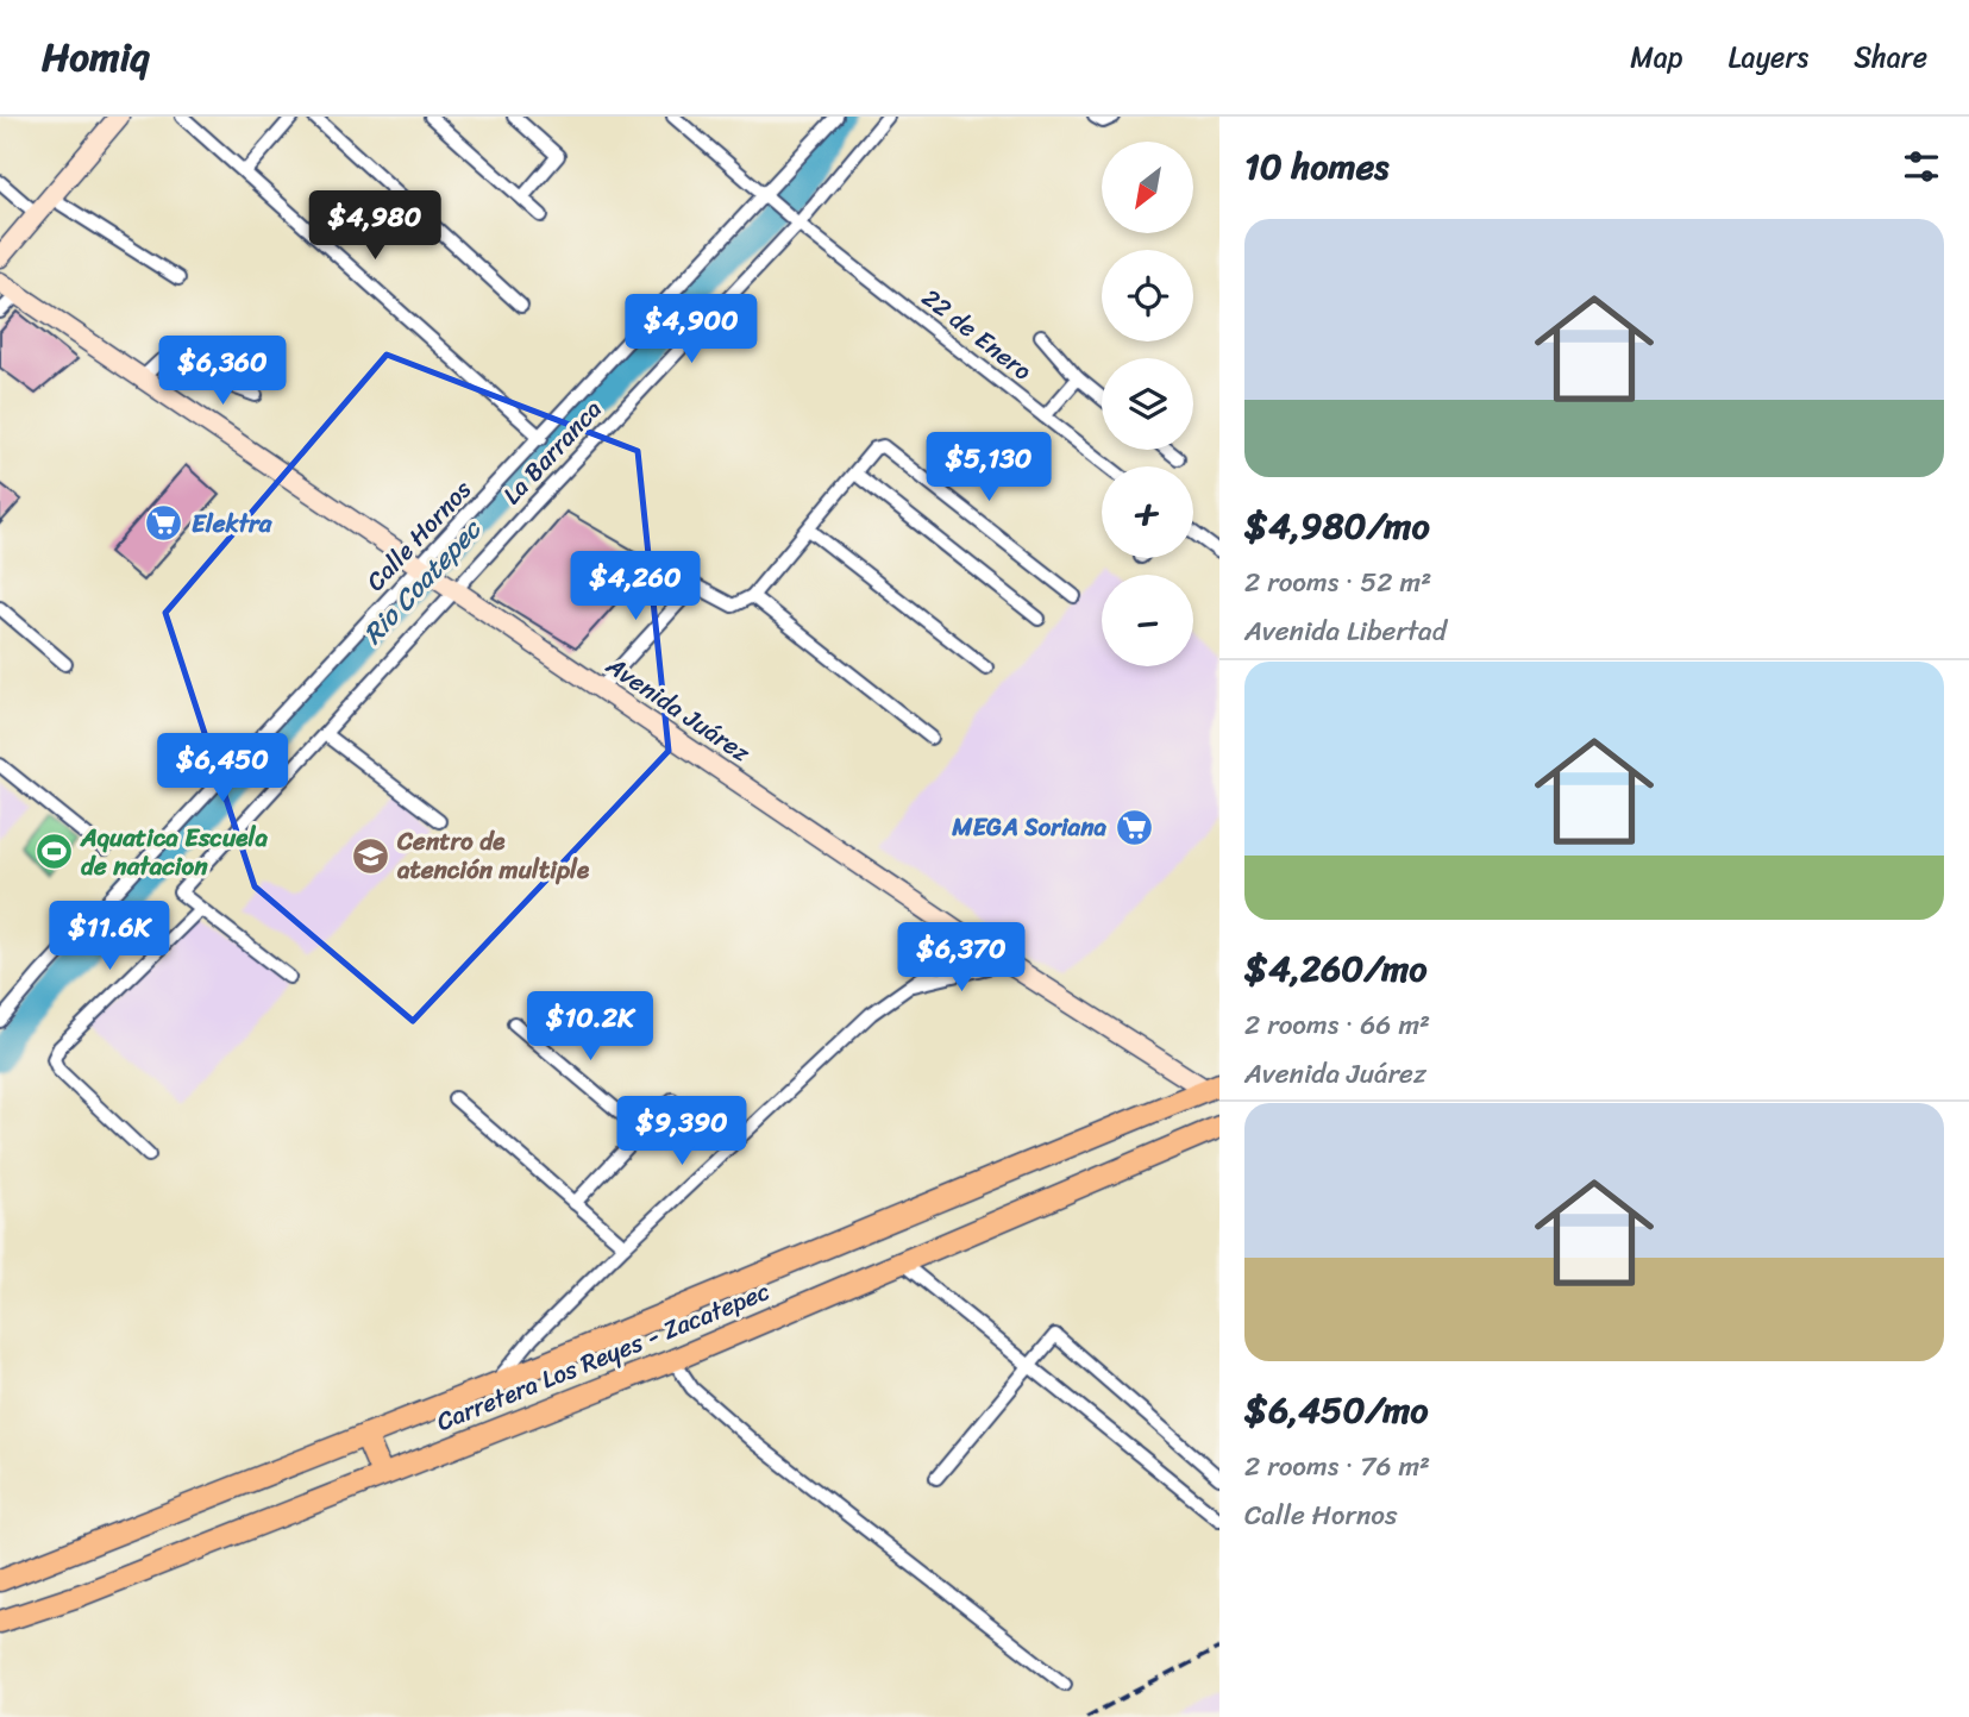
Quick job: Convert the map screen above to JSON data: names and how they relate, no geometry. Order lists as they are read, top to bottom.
{
  "streets": {
    "main road": ["Carretera Los Reyes - Zacatepec"],
    "street": [
      "22 de Enero",
      "La Barranca",
      "Calle Hornos",
      "Avenida Juárez"
    ]
  },
  "crossings": [
    ["22 de Enero", "La Barranca"],
    ["22 de Enero", "Calle Hornos"],
    ["La Barranca", "Avenida Juárez"],
    ["Calle Hornos", "Avenida Juárez"],
    ["Avenida Juárez", "Carretera Los Reyes - Zacatepec"]
  ],
  "water": ["Rio Coatepec"],
  "places": {
    "supermarket": ["Elektra", "MEGA Soriana"],
    "sports": ["Aquatica Escuela de natacion"],
    "school or university": ["Centro de atención multiple"]
  },
  "north": "bottom left",
  "page": {
    "header": "Homiq",
    "nav": ["Map", "Layers", "Share"],
    "heading": "10 homes",
    "map_buttons": ["+", "−"],
    "price": [
      "$4,980",
      "$4,900",
      "$6,360",
      "$5,130",
      "$4,260",
      "$6,450",
      "$11.6K",
      "$6,370",
      "$10.2K",
      "$9,390"
    ],
    "list": [
      {
        "name": "$4,980/mo",
        "note": "2 rooms · 52 m² · Avenida Libertad"
      },
      {
        "name": "$4,260/mo",
        "note": "2 rooms · 66 m² · Avenida Juárez"
      },
      {
        "name": "$6,450/mo",
        "note": "2 rooms · 76 m² · Calle Hornos"
      }
    ]
  }
}
